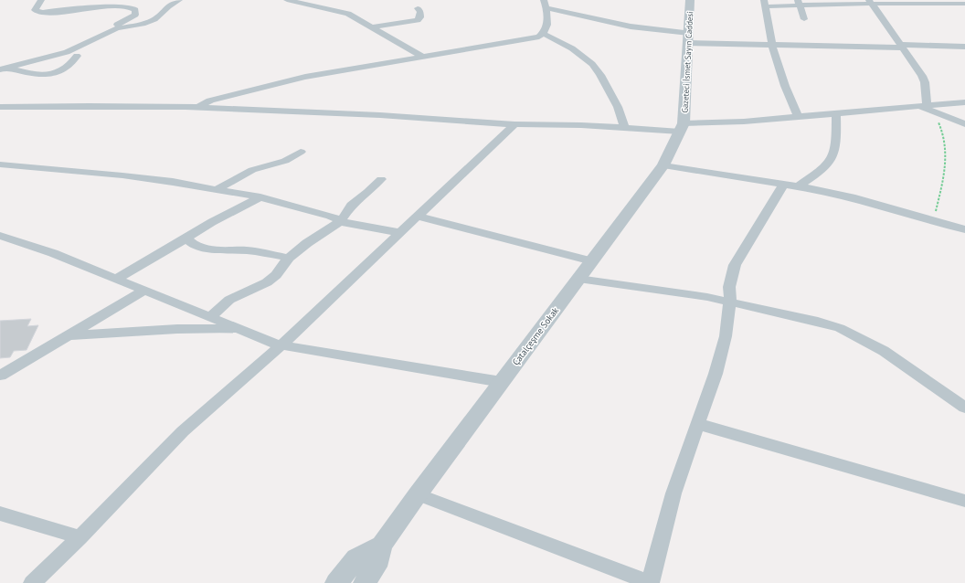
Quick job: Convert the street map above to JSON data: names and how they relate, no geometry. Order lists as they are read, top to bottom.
{
  "streets": {
    "street": ["Gazeteci İsmet Sayın Caddesi", "Çatalçeşme Sokak"]
  },
  "crossings": [
    ["Gazeteci İsmet Sayın Caddesi", "Çatalçeşme Sokak"]
  ]
}
